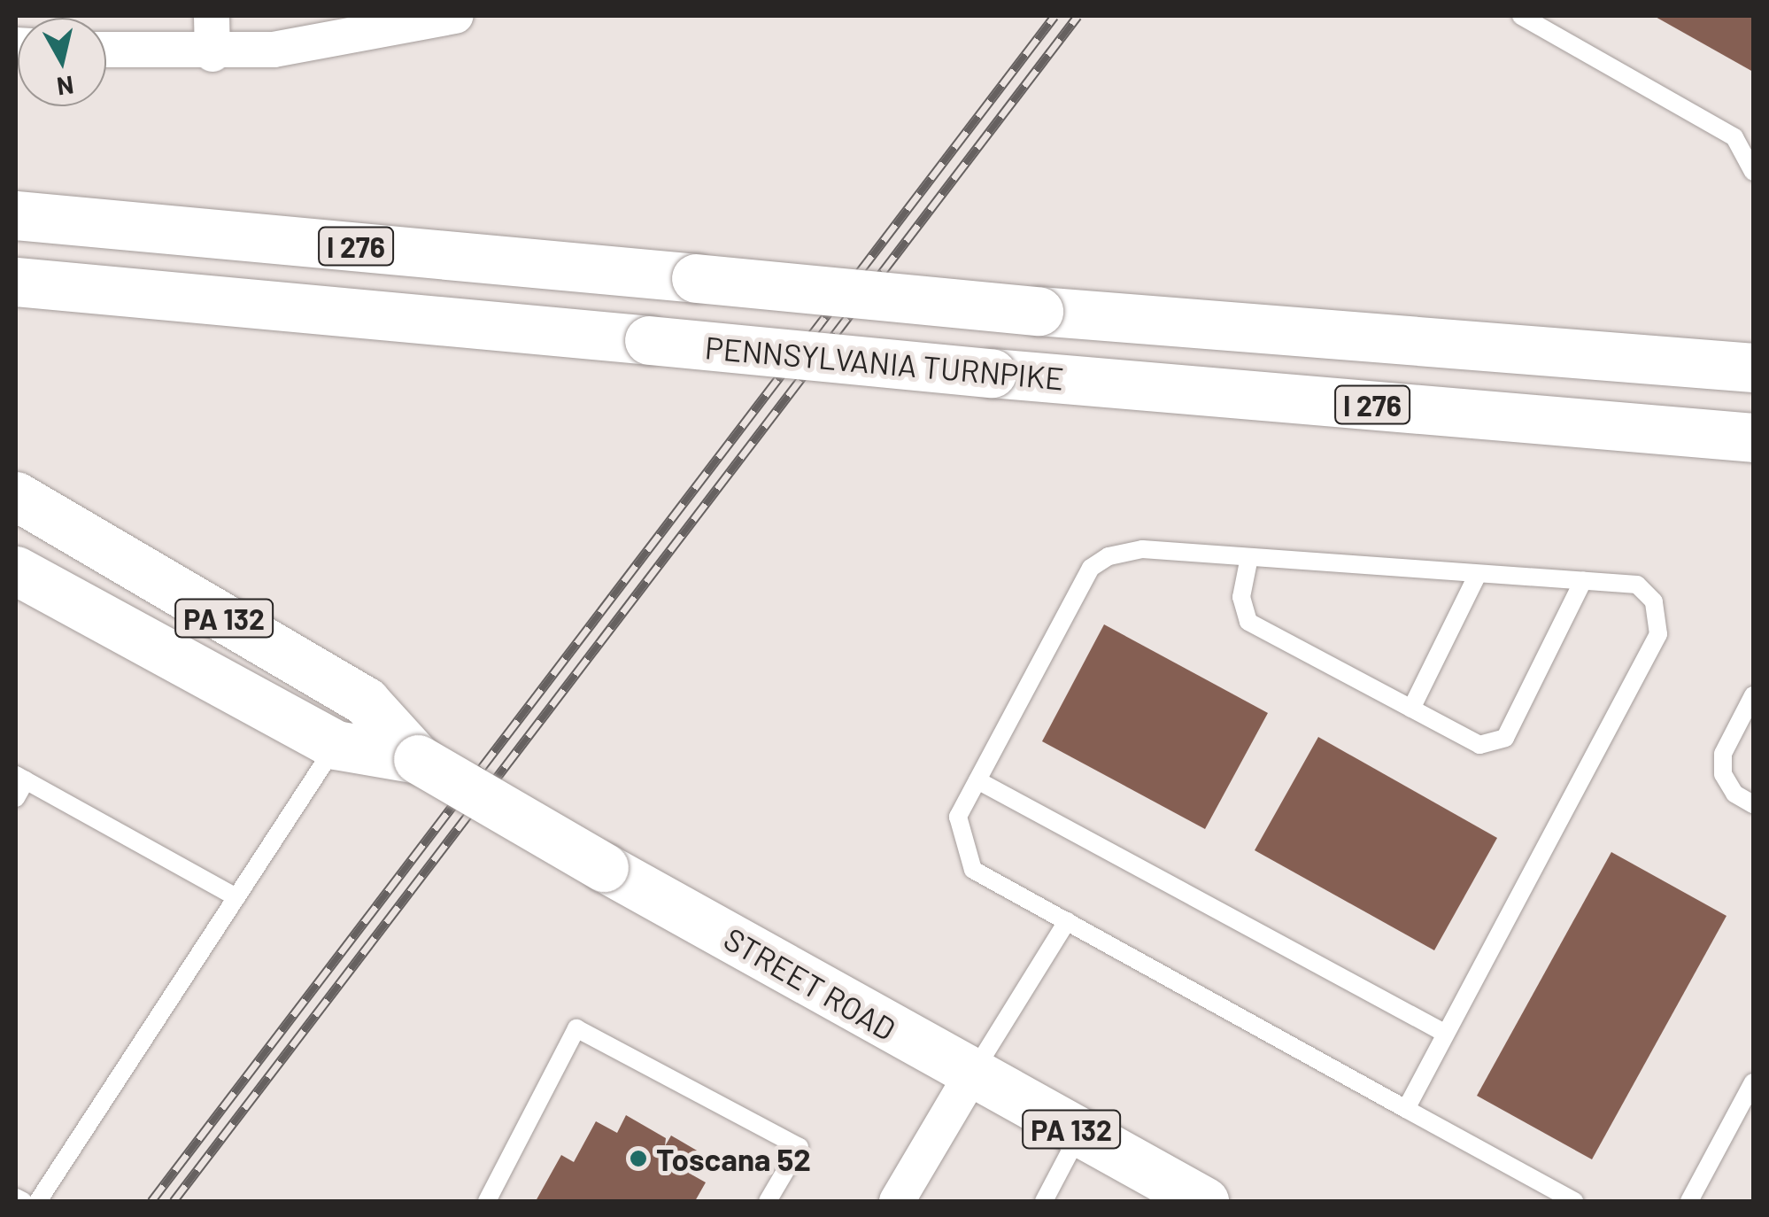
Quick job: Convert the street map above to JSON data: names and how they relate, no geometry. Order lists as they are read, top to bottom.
{
  "streets": {
    "main road": [
      "I 276",
      "PENNSYLVANIA TURNPIKE",
      "PA 132",
      "STREET ROAD"
    ]
  },
  "places": ["Toscana 52"],
  "north": "bottom"
}
